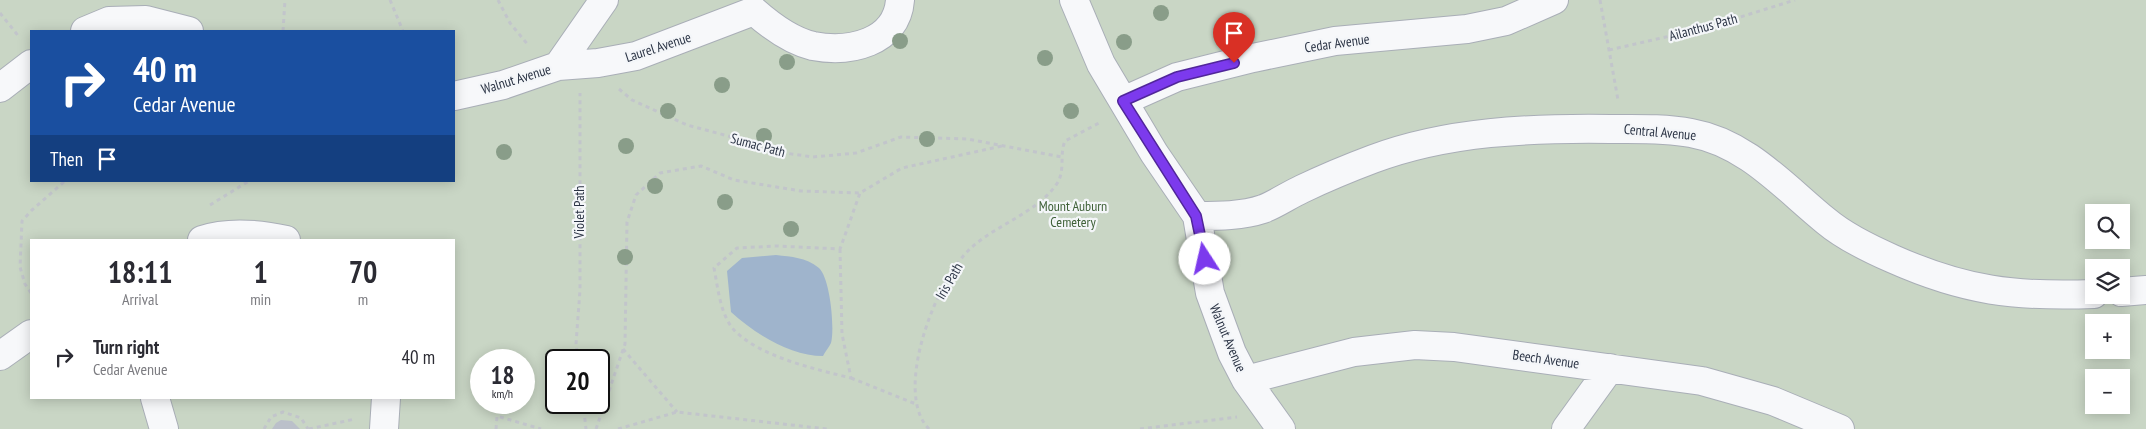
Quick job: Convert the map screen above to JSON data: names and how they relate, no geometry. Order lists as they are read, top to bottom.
{
  "streets": {
    "lane": [
      "Cedar Avenue",
      "Laurel Avenue",
      "Walnut Avenue",
      "Central Avenue",
      "Beech Avenue"
    ],
    "path": [
      "Ailanthus Path",
      "Sumac Path",
      "Violet Path",
      "Iris Path"
    ]
  },
  "crossings": [
    ["Cedar Avenue", "Walnut Avenue"],
    ["Laurel Avenue", "Walnut Avenue"],
    ["Laurel Avenue", "Sumac Path"],
    ["Laurel Avenue", "Violet Path"],
    ["Walnut Avenue", "Central Avenue"],
    ["Walnut Avenue", "Sumac Path"],
    ["Walnut Avenue", "Violet Path"],
    ["Walnut Avenue", "Beech Avenue"],
    ["Sumac Path", "Violet Path"],
    ["Sumac Path", "Iris Path"]
  ],
  "parks": ["Mount Auburn Cemetery"],
  "page": {
    "turn": ["40 m", "Cedar Avenue"],
    "then": "Then",
    "map_buttons": ["+", "−"],
    "eta": [
      "18:11",
      "Arrival",
      "1",
      "min",
      "70",
      "m"
    ],
    "list": [
      {
        "name": "Turn right",
        "note": "Cedar Avenue",
        "value": "40 m"
      }
    ],
    "speed": "18 km/h",
    "limit": "20"
  }
}
